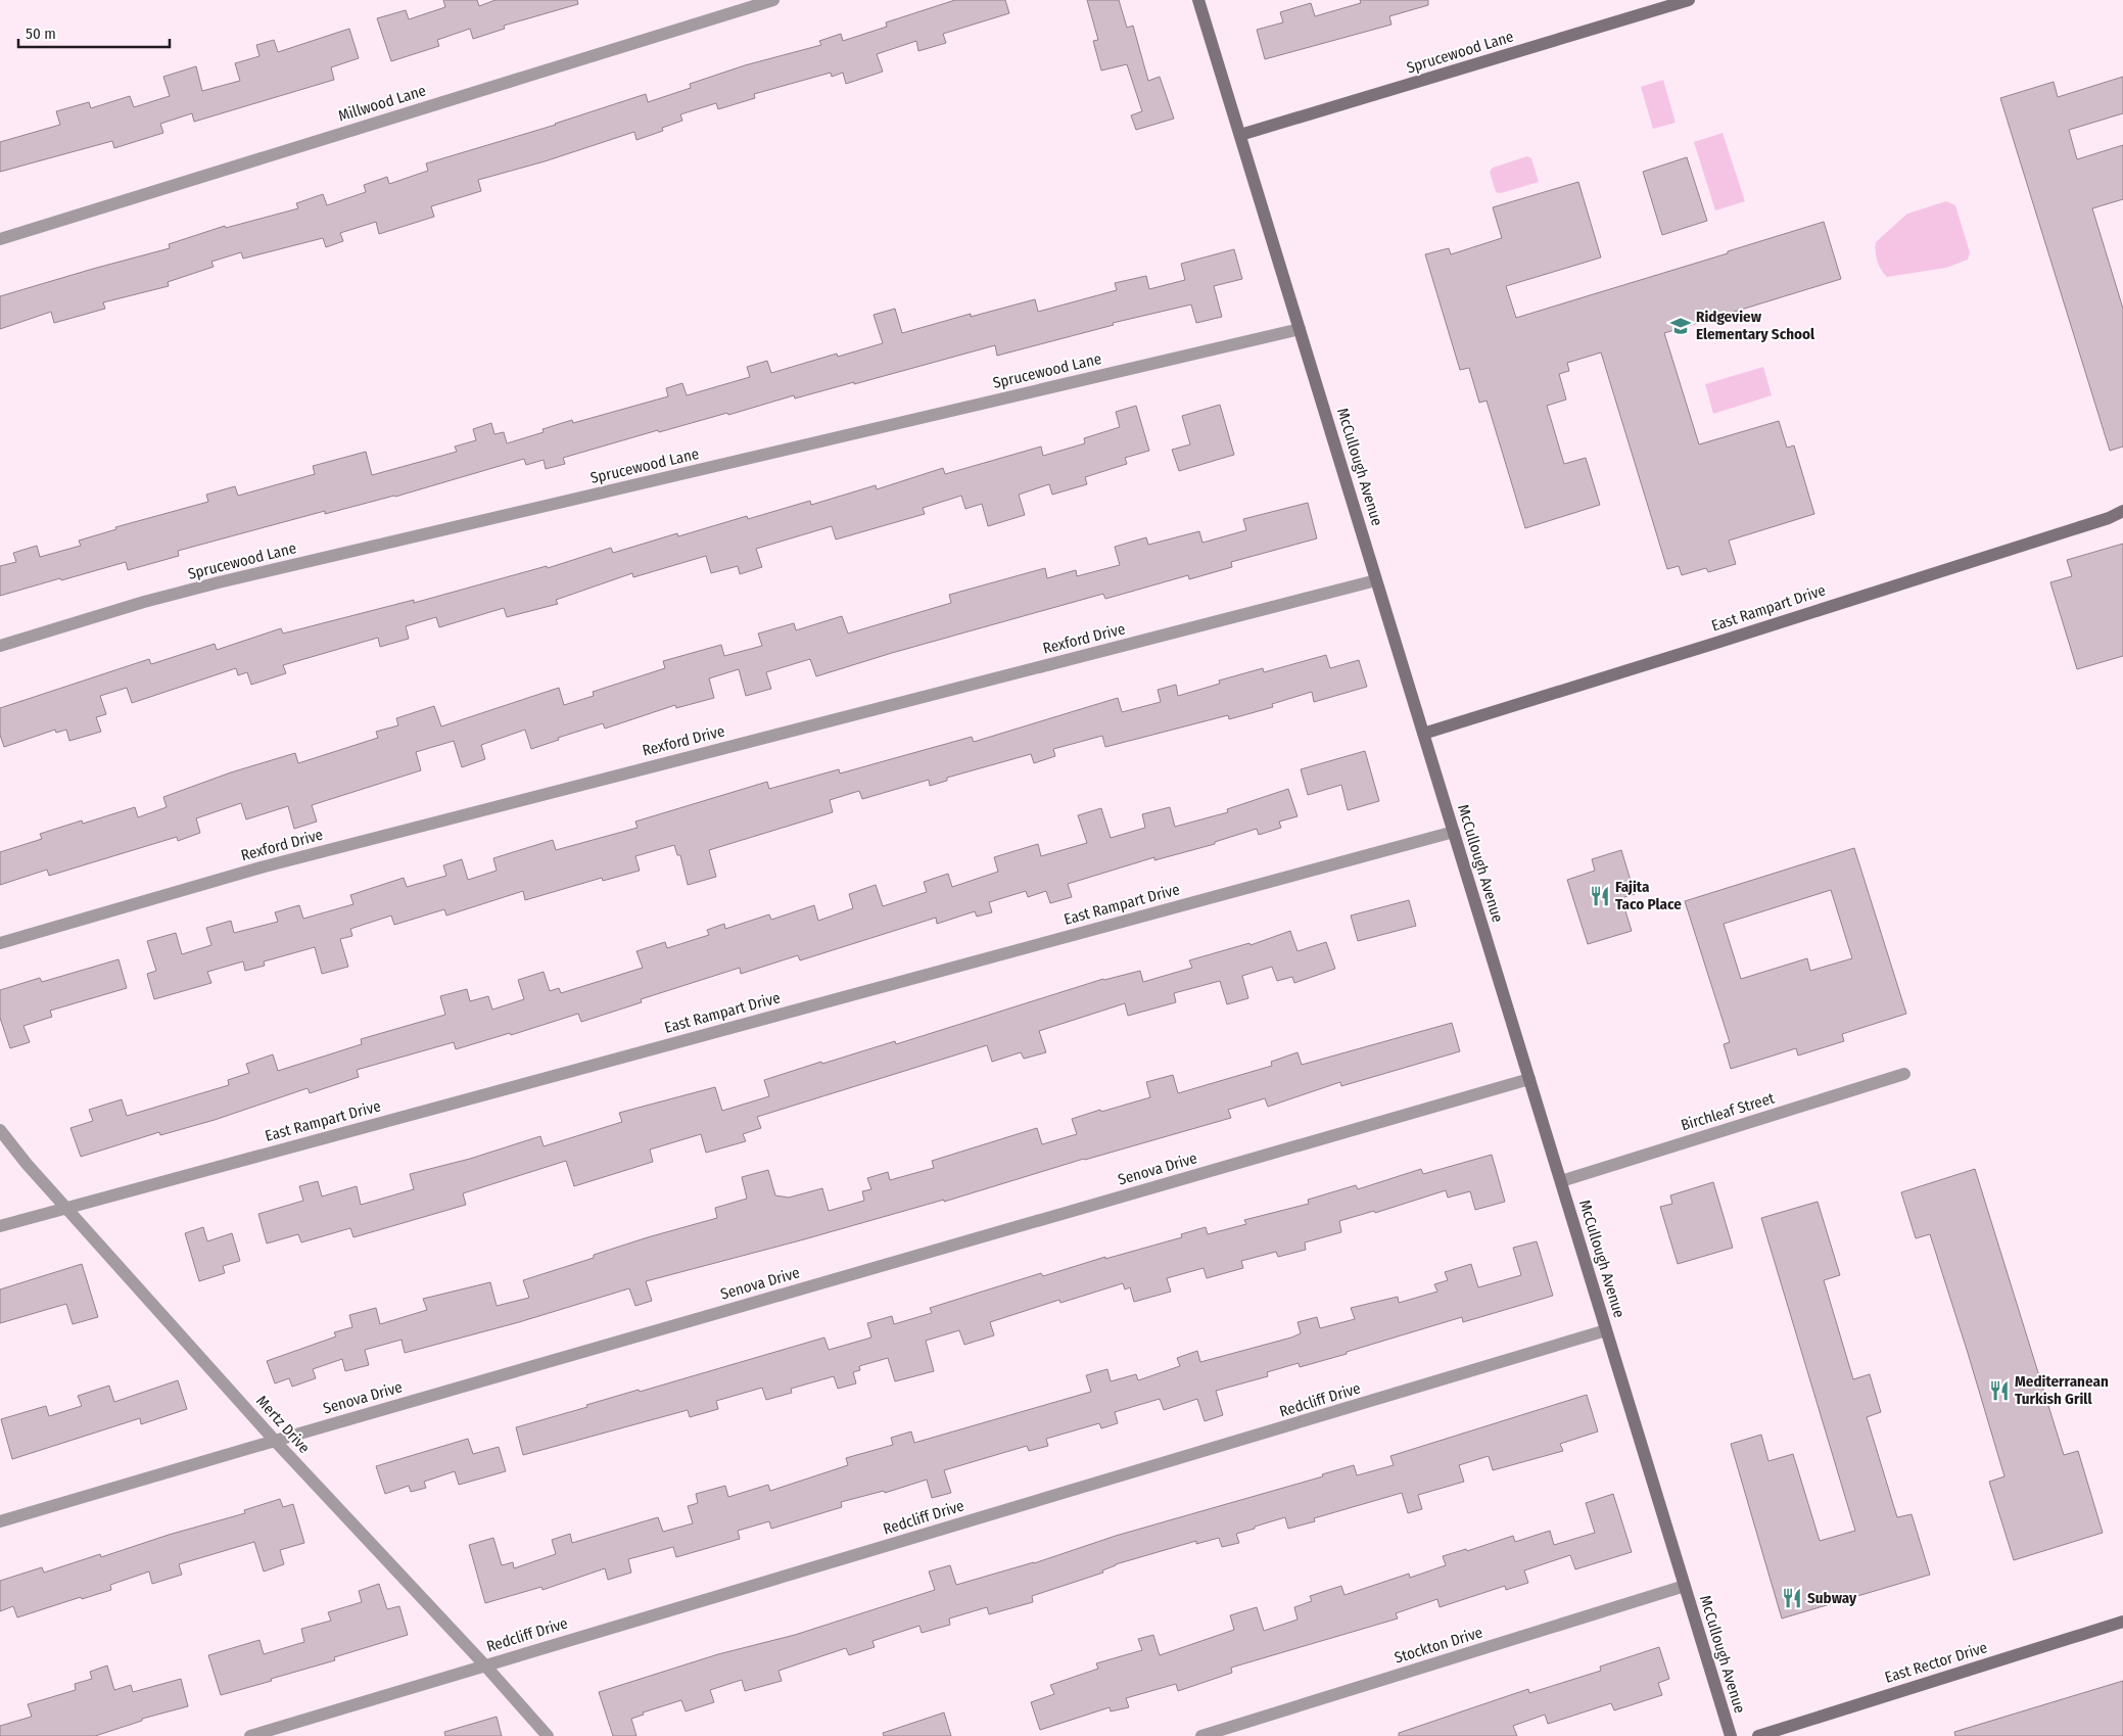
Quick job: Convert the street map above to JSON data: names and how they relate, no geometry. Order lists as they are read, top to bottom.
{
  "streets": {
    "main road": [
      "Sprucewood Lane",
      "McCullough Avenue",
      "East Rampart Drive",
      "East Rector Drive"
    ],
    "street": [
      "Millwood Lane",
      "Rexford Drive",
      "Birchleaf Street",
      "Senova Drive",
      "Redcliff Drive",
      "Mertz Drive",
      "Stockton Drive"
    ]
  },
  "crossings": [
    ["Sprucewood Lane", "McCullough Avenue"],
    ["McCullough Avenue", "East Rampart Drive"],
    ["McCullough Avenue", "Rexford Drive"],
    ["McCullough Avenue", "Birchleaf Street"],
    ["McCullough Avenue", "Senova Drive"],
    ["McCullough Avenue", "Redcliff Drive"],
    ["McCullough Avenue", "Stockton Drive"],
    ["East Rampart Drive", "Mertz Drive"],
    ["Senova Drive", "Mertz Drive"],
    ["Redcliff Drive", "Mertz Drive"]
  ],
  "places": {
    "school or university": ["Ridgeview Elementary School"],
    "restaurant": ["Fajita Taco Place", "Mediterranean Turkish Grill", "Subway"]
  },
  "scale_bar": "50 m"
}
